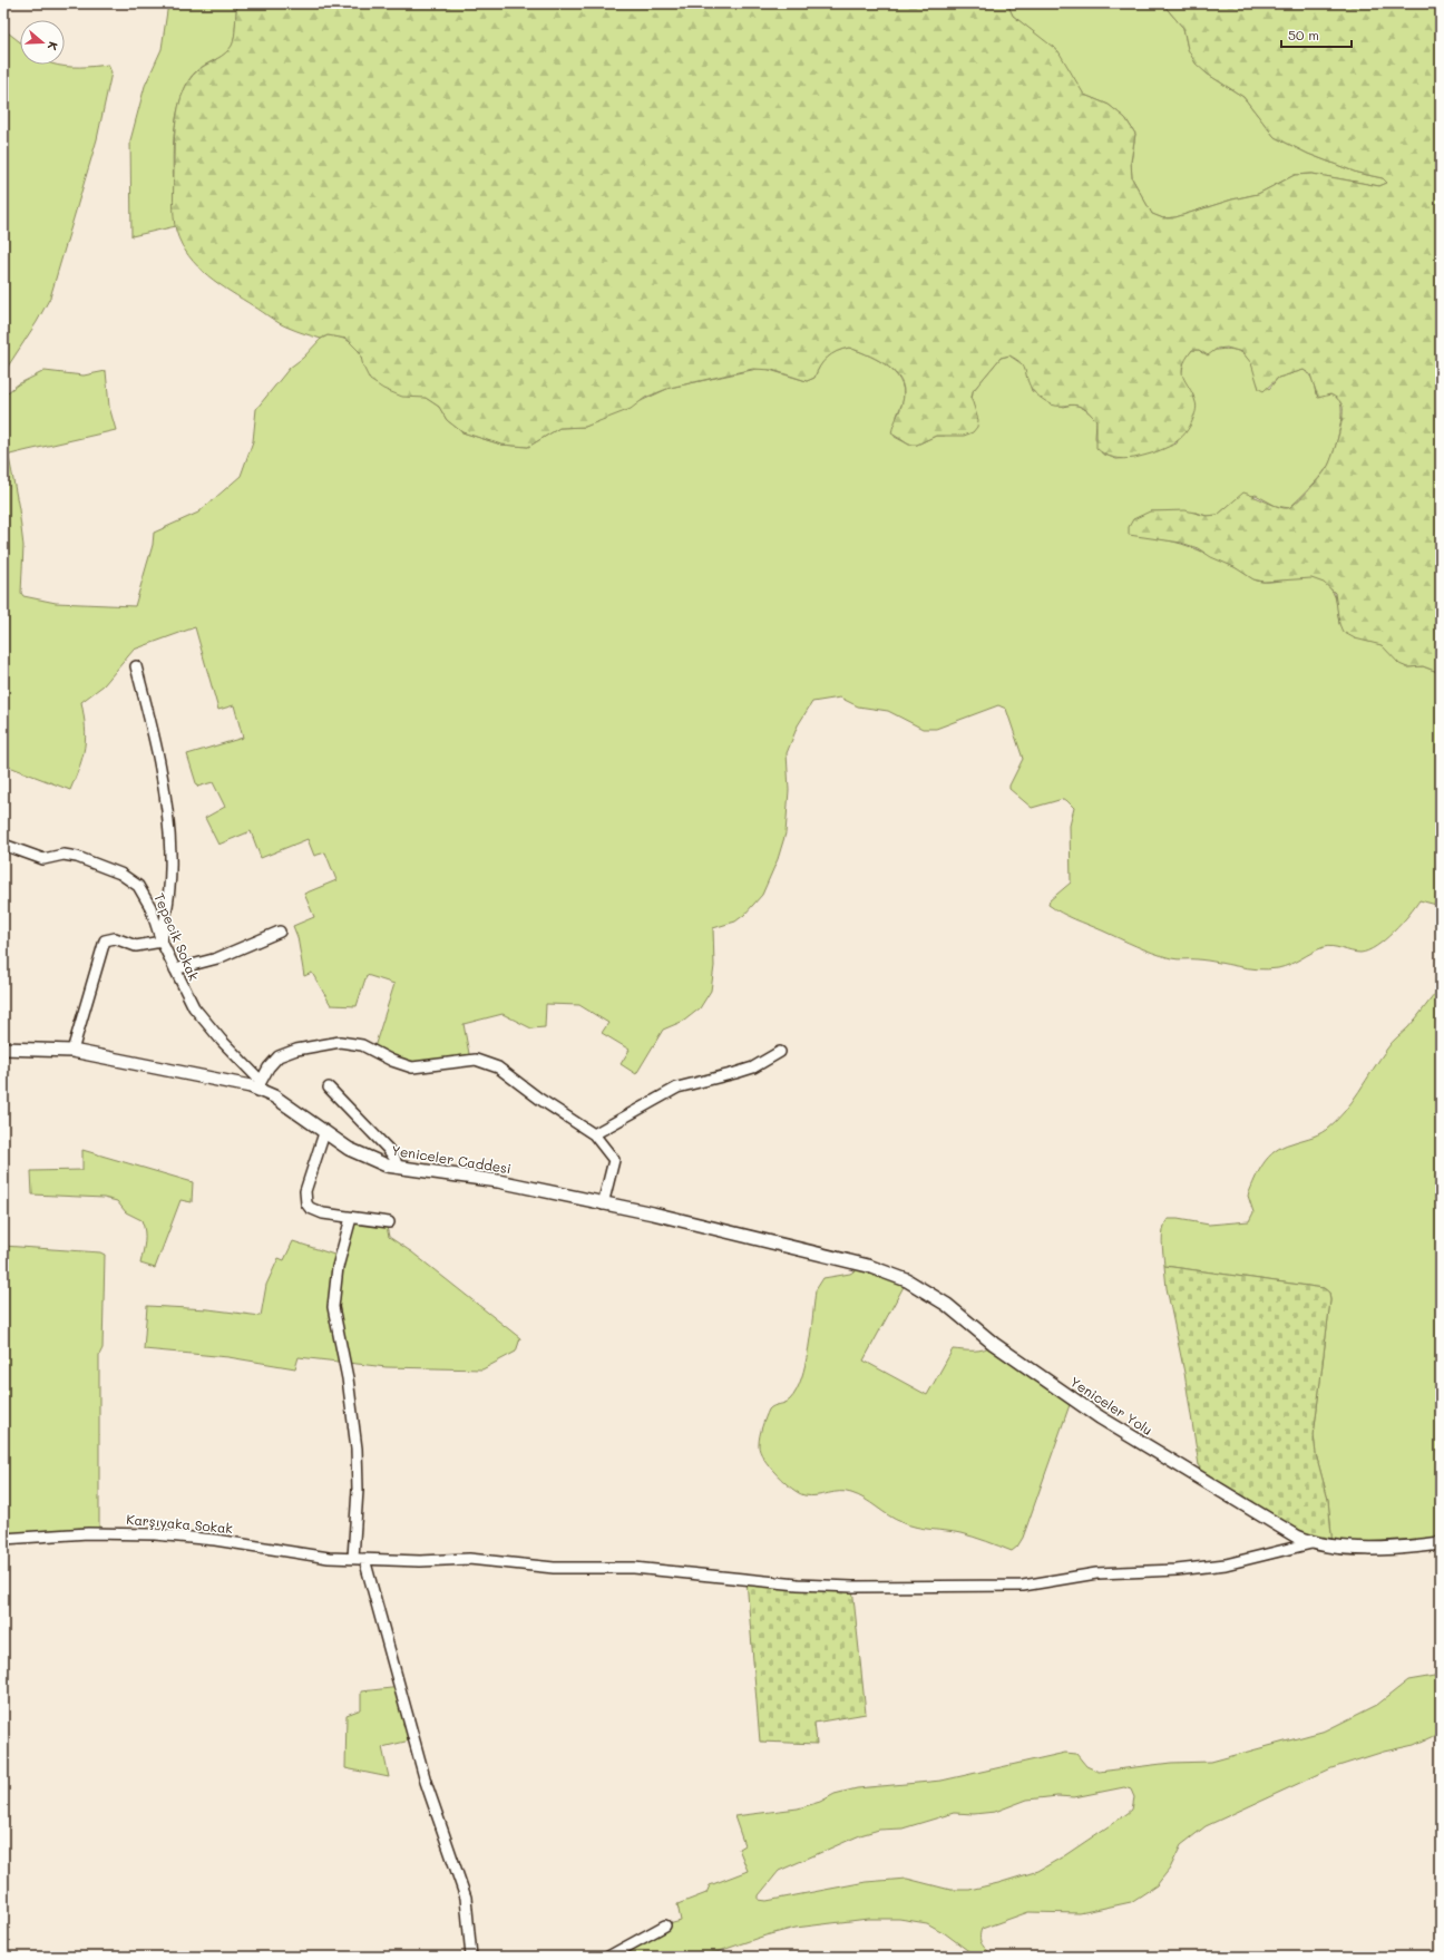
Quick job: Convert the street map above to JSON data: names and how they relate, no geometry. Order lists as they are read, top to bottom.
{
  "streets": {
    "street": [
      "Tepecik Sokak",
      "Yeniceler Caddesi",
      "Yeniceler Yolu",
      "Karşıyaka Sokak"
    ]
  },
  "crossings": [
    ["Tepecik Sokak", "Yeniceler Caddesi"],
    ["Yeniceler Caddesi", "Yeniceler Yolu"],
    ["Yeniceler Yolu", "Karşıyaka Sokak"]
  ],
  "scale_bar": "50 m",
  "north": "right"
}
